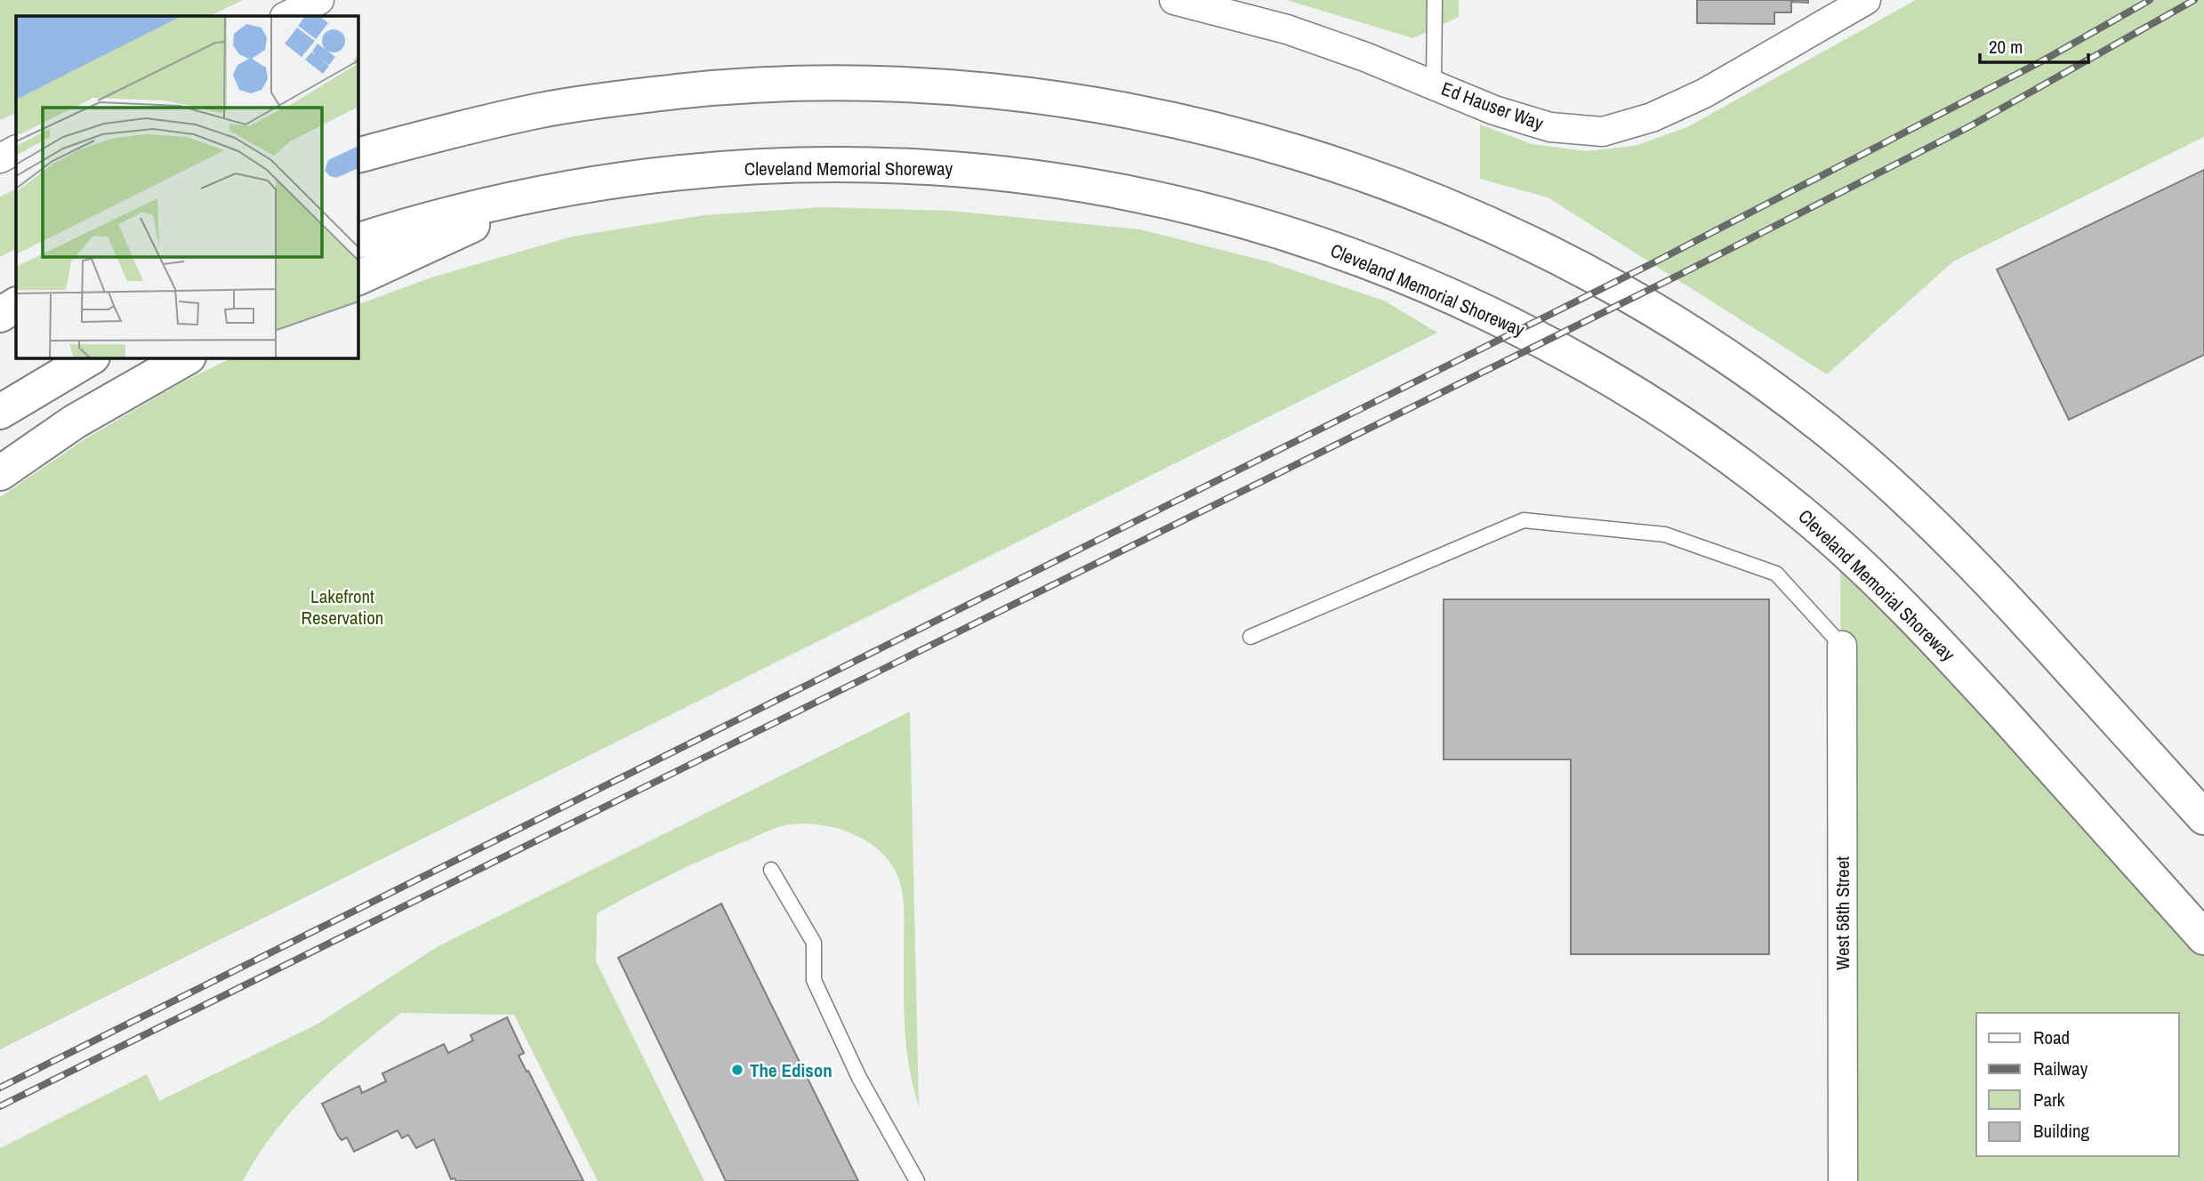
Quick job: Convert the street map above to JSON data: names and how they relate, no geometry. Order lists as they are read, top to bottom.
{
  "streets": {
    "highway": ["Cleveland Memorial Shoreway"],
    "street": ["Ed Hauser Way", "West 58th Street"]
  },
  "parks": ["Lakefront Reservation"],
  "places": ["The Edison"],
  "legend": [
    "Road",
    "Railway",
    "Park",
    "Building"
  ],
  "scale_bar": "20 m"
}
